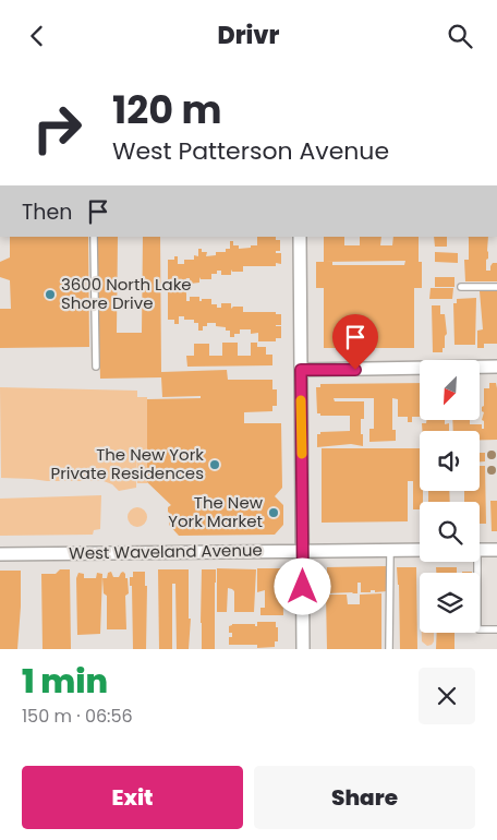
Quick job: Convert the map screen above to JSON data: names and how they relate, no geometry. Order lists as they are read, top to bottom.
{
  "streets": {
    "street": ["West Waveland Avenue"]
  },
  "places": ["3600 North Lake Shore Drive", "The New York Private Residences", "The New York Market"],
  "north": "bottom left",
  "page": {
    "header": "Drivr",
    "turn": ["120 m", "West Patterson Avenue"],
    "then": "Then",
    "heading": ["1 min", "150 m · 06:56"],
    "buttons": ["Exit", "Share"]
  }
}
